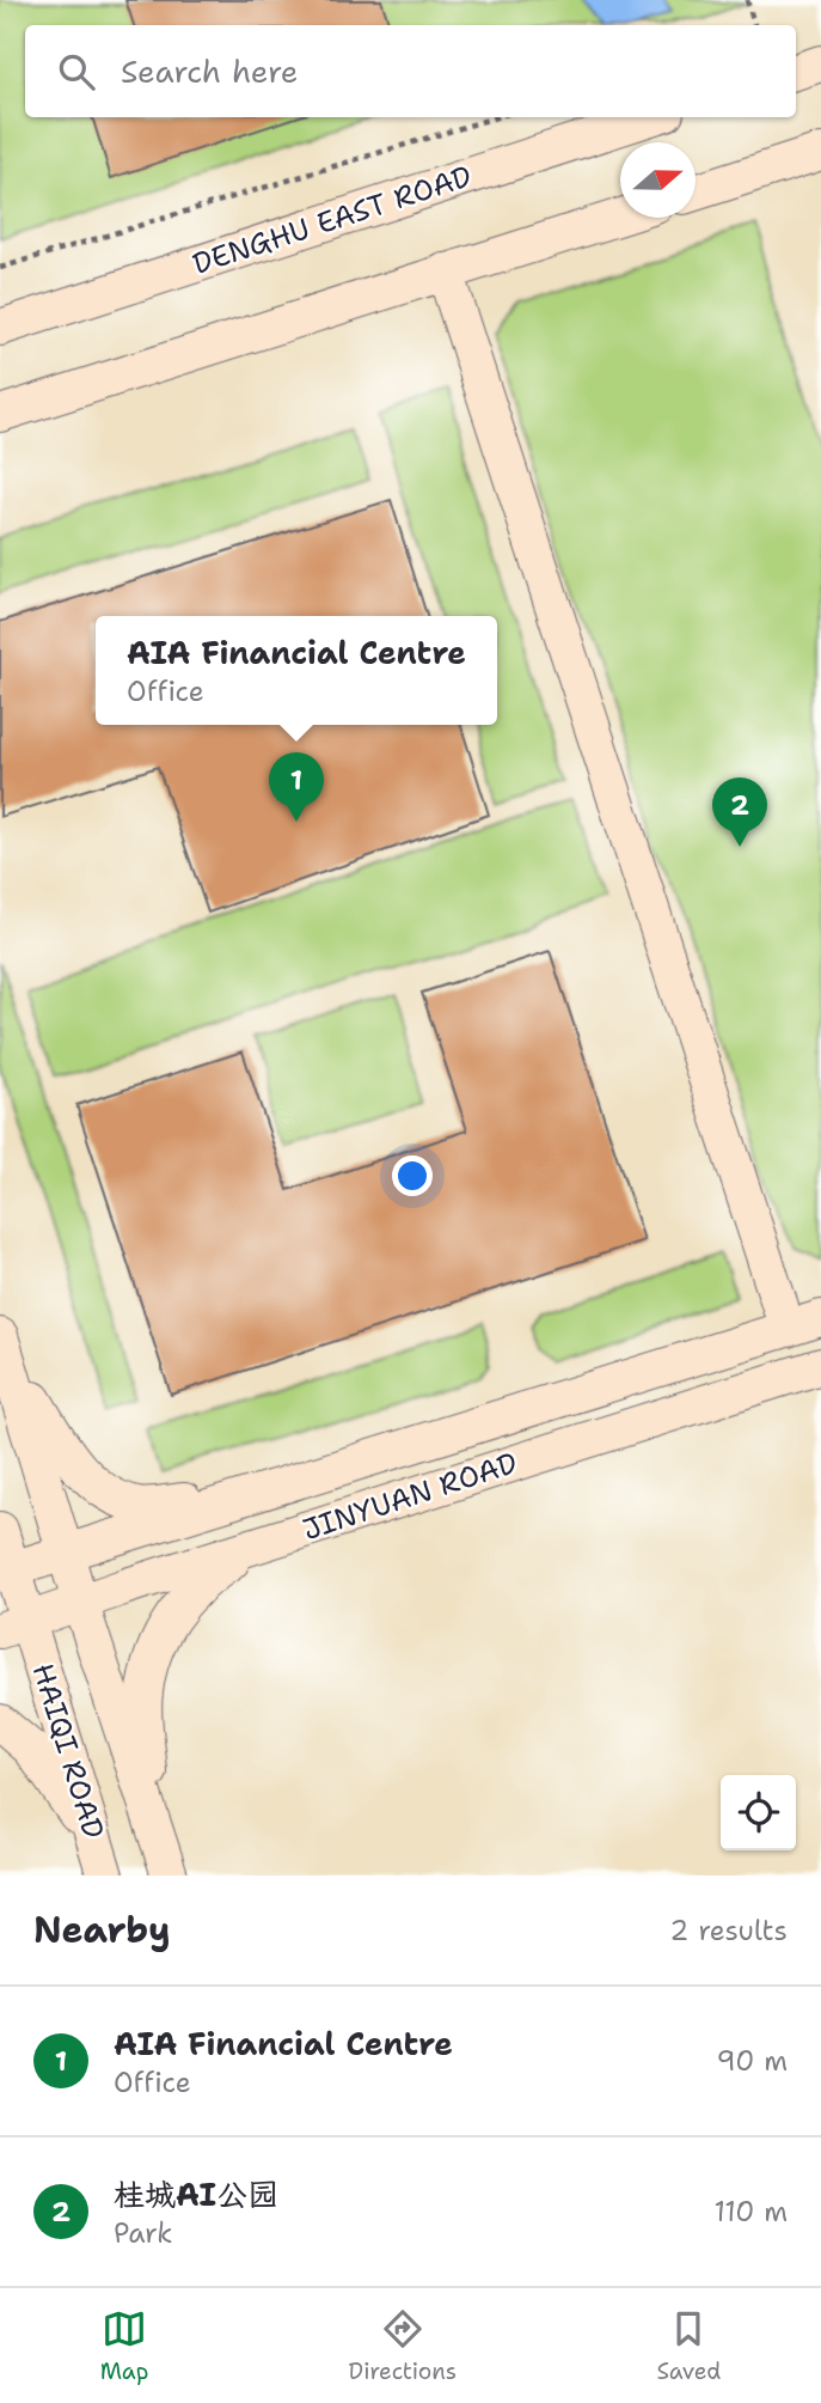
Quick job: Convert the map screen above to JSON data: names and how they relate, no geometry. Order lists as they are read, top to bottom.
{
  "streets": {
    "main road": ["DENGHU EAST ROAD", "JINYUAN ROAD", "HAIQI ROAD"]
  },
  "crossings": [
    ["JINYUAN ROAD", "HAIQI ROAD"]
  ],
  "north": "right",
  "page": {
    "search": "Search here",
    "popup": ["AIA Financial Centre", "Office"],
    "pins": ["1", "2"],
    "heading": ["Nearby", "2 results"],
    "list": [
      {
        "mark": "1",
        "name": "AIA Financial Centre",
        "note": "Office",
        "value": "90 m"
      },
      {
        "mark": "2",
        "name": "桂城AI公园",
        "note": "Park",
        "value": "110 m"
      }
    ],
    "nav": ["Map", "Directions", "Saved"]
  }
}
